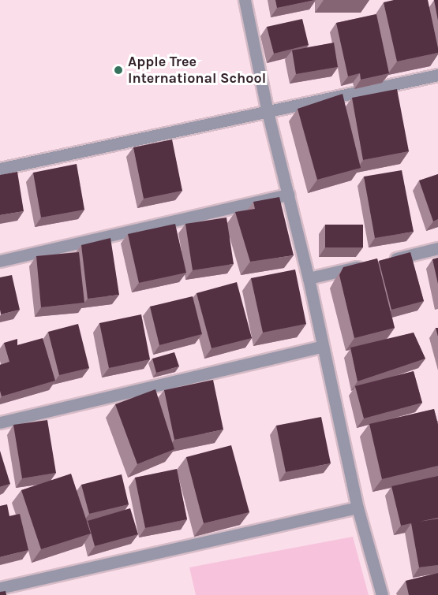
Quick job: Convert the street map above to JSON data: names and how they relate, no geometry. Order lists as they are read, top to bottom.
{
  "places": ["Apple Tree International School"]
}
